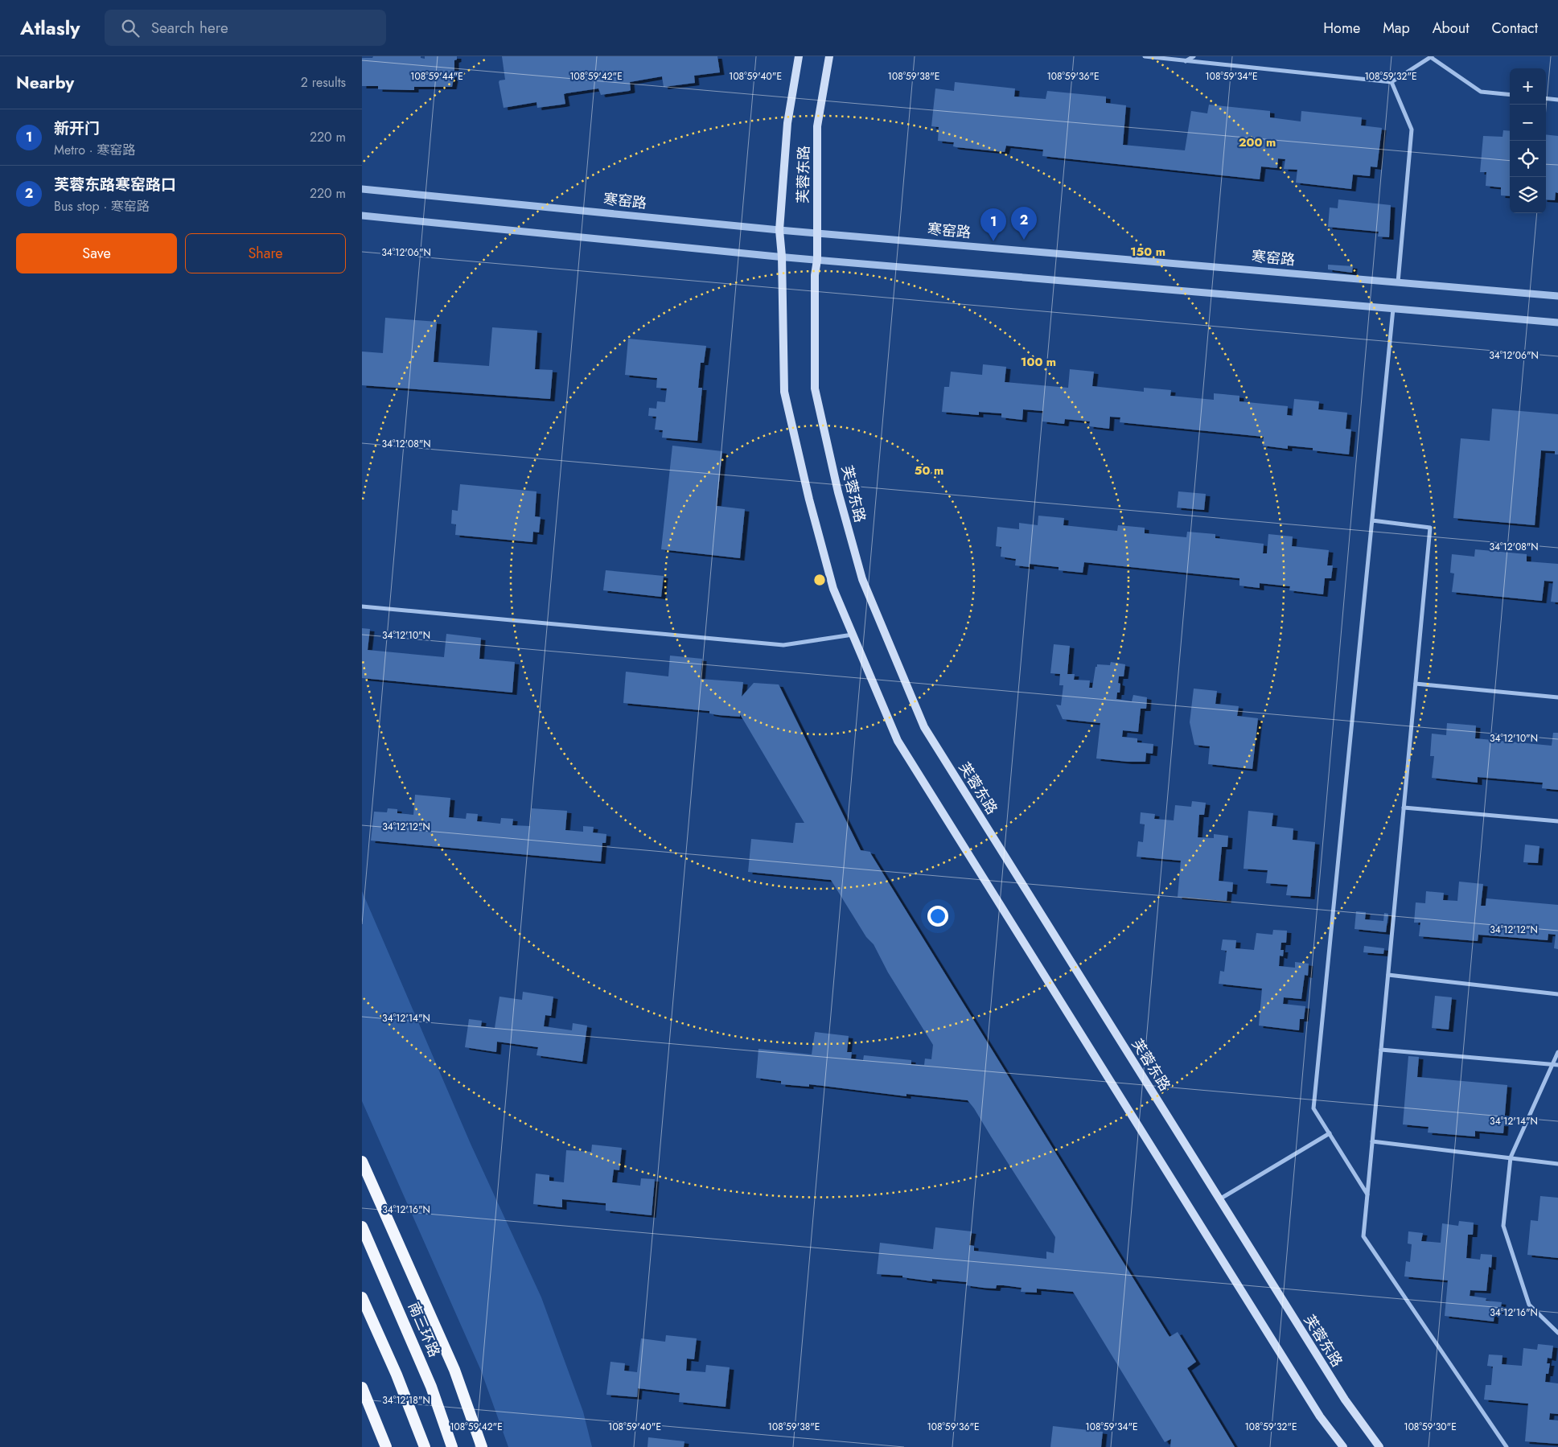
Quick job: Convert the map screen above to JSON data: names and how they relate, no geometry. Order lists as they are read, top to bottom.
{
  "streets": {
    "highway": ["南三环路"],
    "main road": ["芙蓉东路"],
    "street": ["寒窑路"]
  },
  "crossings": [
    ["芙蓉东路", "寒窑路"]
  ],
  "page": {
    "header": "Atlasly",
    "search": "Search here",
    "nav": [
      "Home",
      "Map",
      "About",
      "Contact"
    ],
    "heading": ["Nearby", "2 results"],
    "map_buttons": ["+", "−"],
    "list": [
      {
        "mark": "1",
        "name": "新开门",
        "note": "Metro · 寒窑路",
        "value": "220 m"
      },
      {
        "mark": "2",
        "name": "芙蓉东路寒窑路口",
        "note": "Bus stop · 寒窑路",
        "value": "220 m"
      }
    ],
    "pins": ["2", "1"],
    "buttons": ["Save", "Share"]
  },
  "coordinates": [
    "108°59'44\"E",
    "108°59'42\"E",
    "108°59'40\"E",
    "108°59'38\"E",
    "108°59'36\"E",
    "108°59'34\"E",
    "108°59'32\"E",
    "34°12'06\"N",
    "34°12'08\"N",
    "34°12'10\"N",
    "34°12'12\"N",
    "34°12'14\"N",
    "34°12'16\"N",
    "34°12'18\"N",
    "108°59'30\"E"
  ],
  "rings": [
    "200 m",
    "150 m",
    "100 m",
    "50 m"
  ]
}
